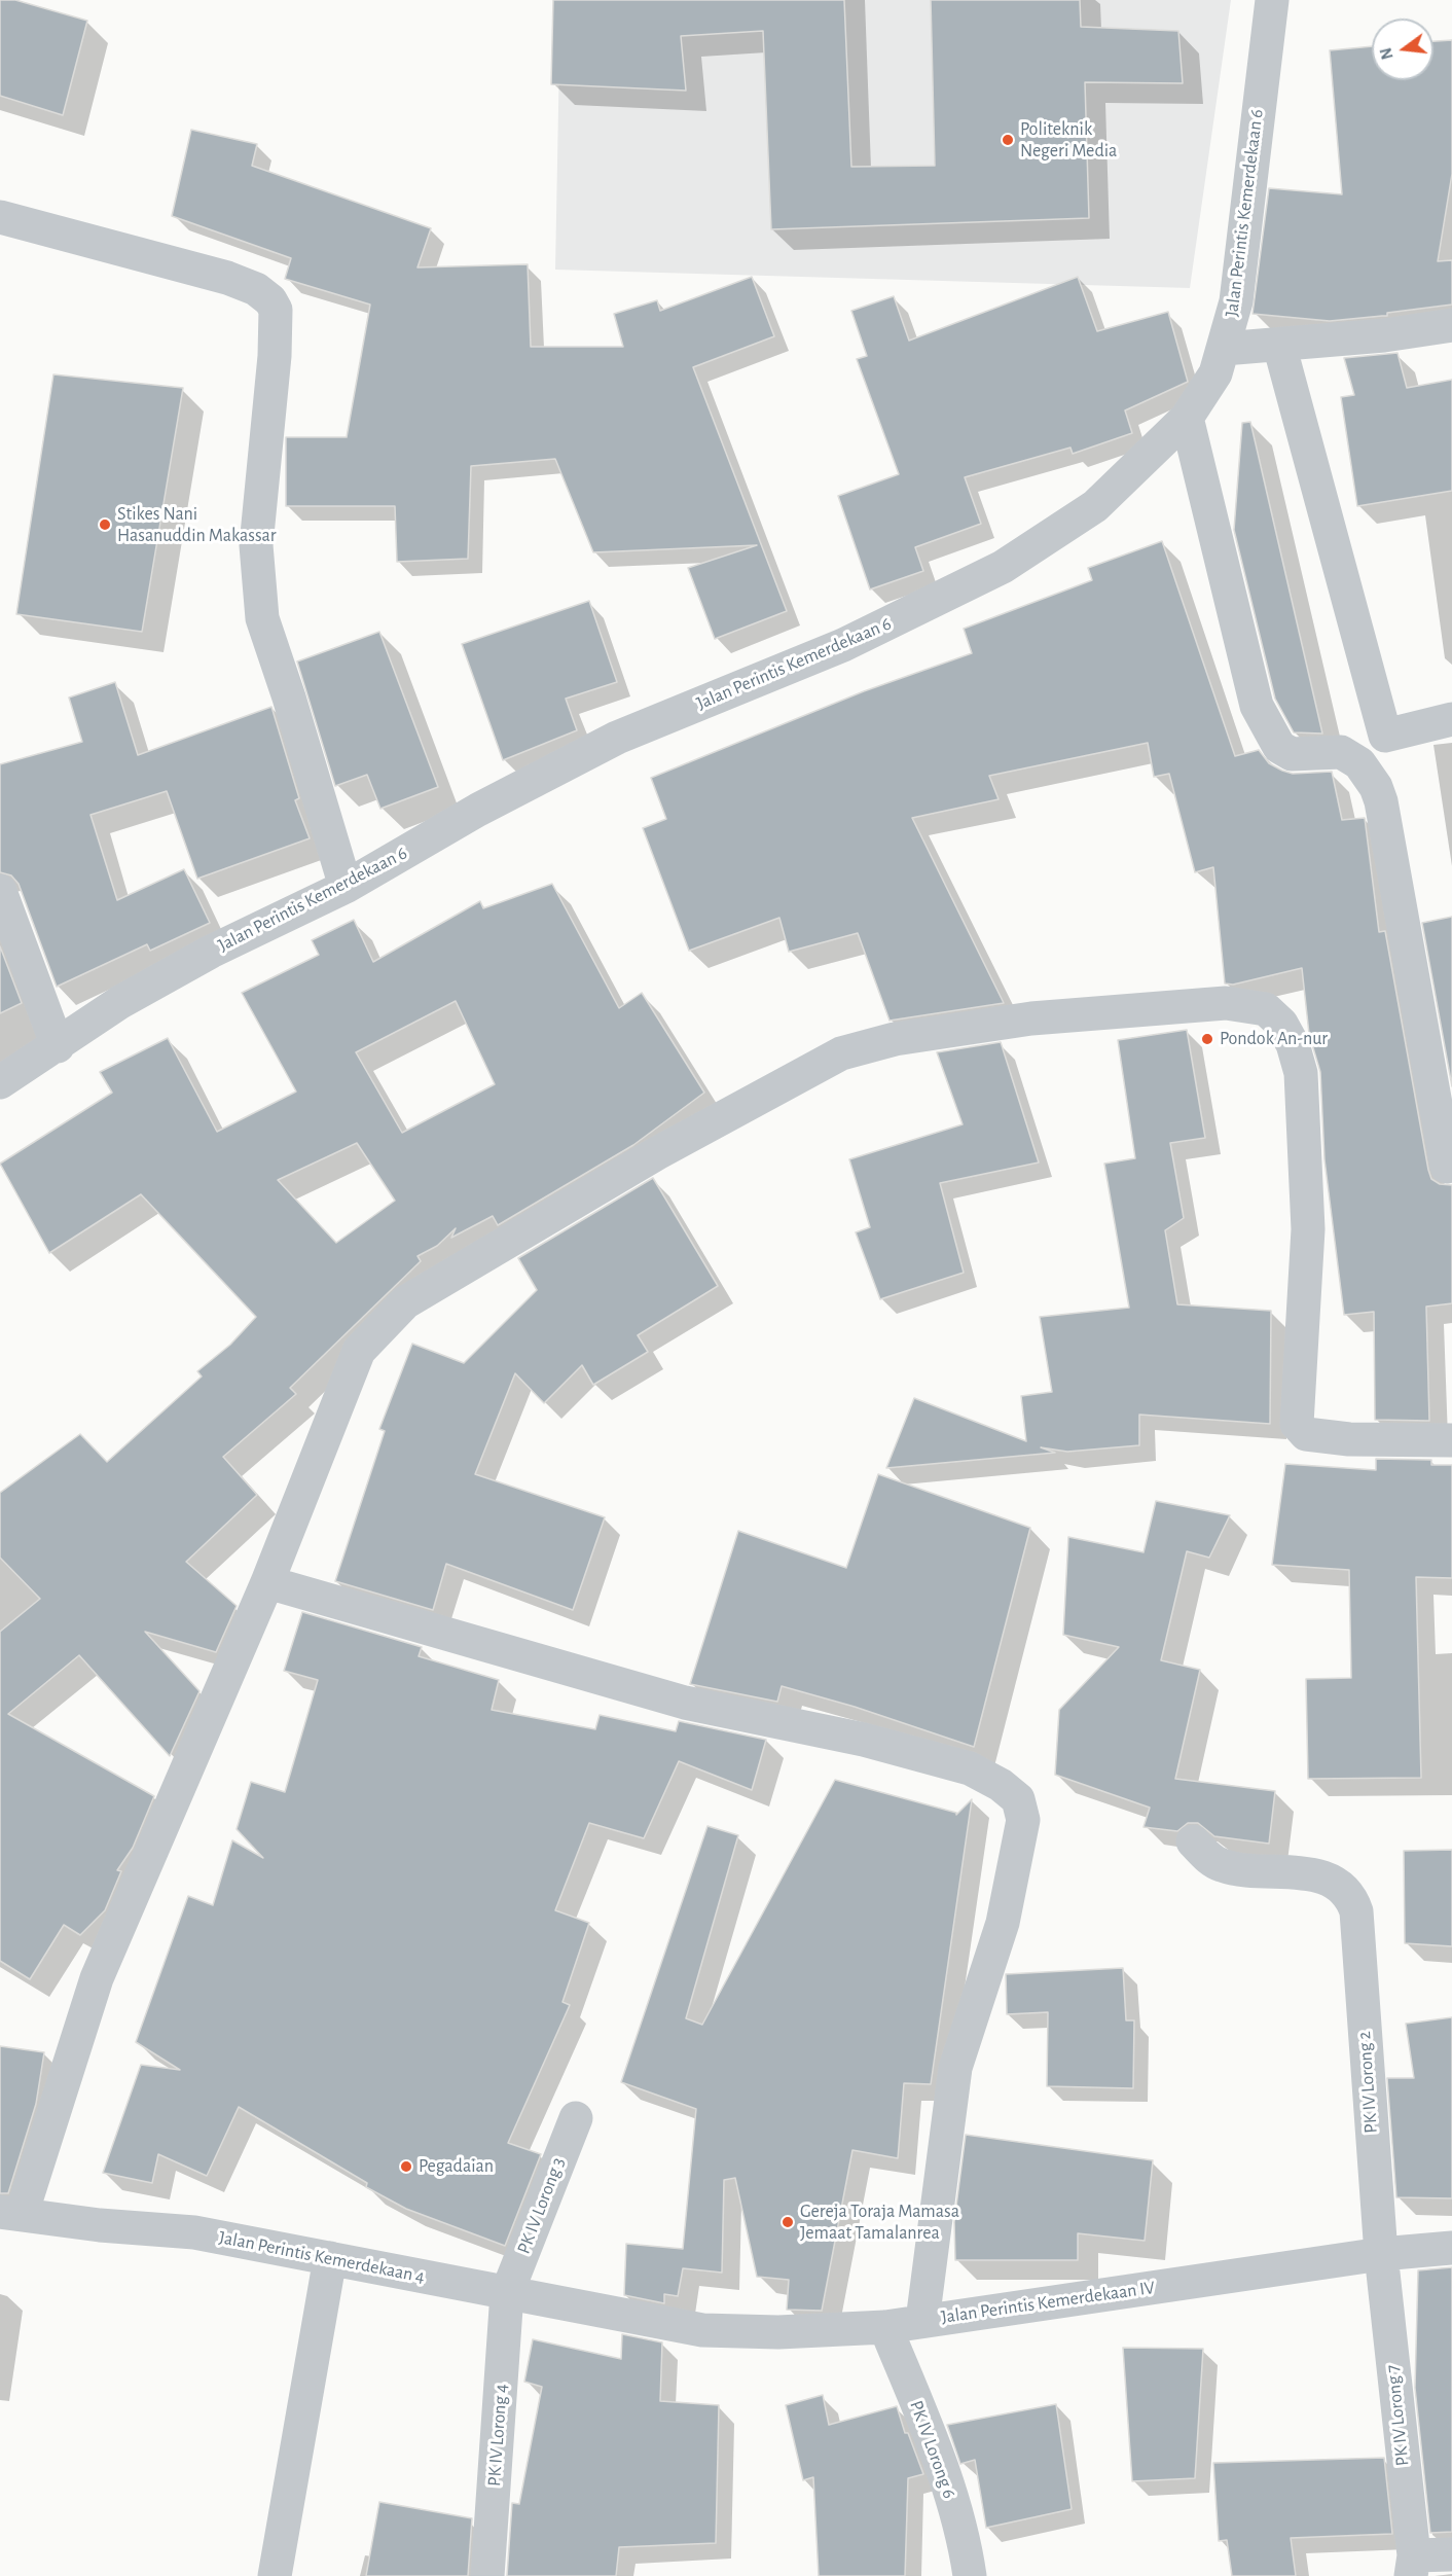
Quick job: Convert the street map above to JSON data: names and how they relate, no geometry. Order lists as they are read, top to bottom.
{
  "streets": {
    "street": [
      "Jalan Perintis Kemerdekaan 6",
      "PK IV Lorong 2",
      "PK IV Lorong 3",
      "Jalan Perintis Kemerdekaan 4",
      "Jalan Perintis Kemerdekaan IV",
      "PK IV Lorong 7",
      "PK IV Lorong 4",
      "PK IV Lorong 6"
    ]
  },
  "crossings": [
    ["PK IV Lorong 2", "Jalan Perintis Kemerdekaan IV"],
    ["PK IV Lorong 2", "PK IV Lorong 7"],
    ["PK IV Lorong 3", "Jalan Perintis Kemerdekaan 4"],
    ["PK IV Lorong 3", "PK IV Lorong 4"],
    ["Jalan Perintis Kemerdekaan 4", "Jalan Perintis Kemerdekaan IV"],
    ["Jalan Perintis Kemerdekaan 4", "PK IV Lorong 4"],
    ["Jalan Perintis Kemerdekaan IV", "PK IV Lorong 7"],
    ["Jalan Perintis Kemerdekaan IV", "PK IV Lorong 6"]
  ],
  "places": [
    "Politeknik Negeri Media",
    "Stikes Nani Hasanuddin Makassar",
    "Pondok An-nur",
    "Pegadaian",
    "Gereja Toraja Mamasa Jemaat Tamalanrea"
  ],
  "north": "left"
}
